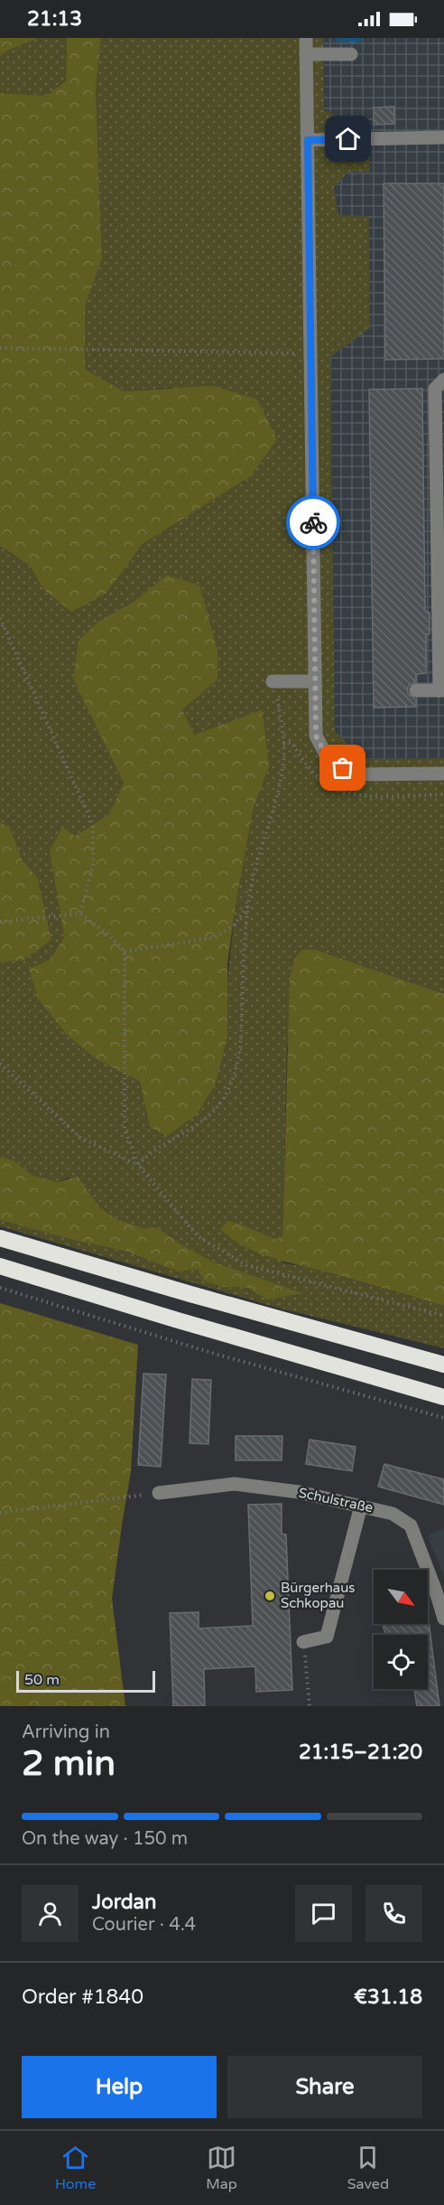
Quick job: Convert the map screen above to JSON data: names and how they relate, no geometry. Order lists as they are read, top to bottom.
{
  "streets": {
    "street": ["Schulstraße"]
  },
  "places": ["Bürgerhaus Schkopau"],
  "scale_bar": "50 m",
  "north": "bottom right",
  "page": {
    "status": "21:13",
    "scale": "50 m",
    "heading": ["2 min", "Arriving in", "21:15–21:20"],
    "panel": [
      "Jordan",
      "Courier · 4.4",
      "Order #1840",
      "€31.18"
    ],
    "bar": "On the way · 150 m",
    "buttons": ["Help", "Share"],
    "tabs": ["Home", "Map", "Saved"]
  }
}
